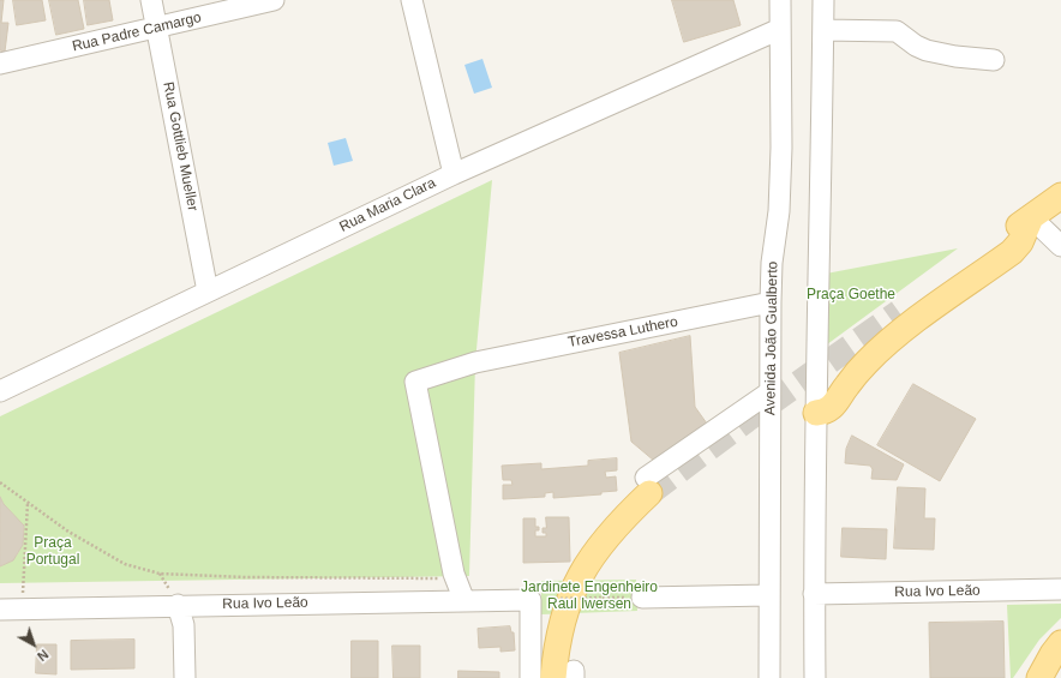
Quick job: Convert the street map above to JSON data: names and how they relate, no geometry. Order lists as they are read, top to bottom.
{
  "streets": {
    "street": [
      "Rua Padre Camargo",
      "Rua Gottlieb Mueller",
      "Rua Maria Clara",
      "Travessa Luthero",
      "Avenida João Gualberto",
      "Rua Ivo Leão"
    ]
  },
  "crossings": [
    ["Rua Padre Camargo", "Rua Gottlieb Mueller"],
    ["Rua Gottlieb Mueller", "Rua Maria Clara"],
    ["Rua Maria Clara", "Avenida João Gualberto"],
    ["Travessa Luthero", "Avenida João Gualberto"]
  ],
  "parks": ["Praça Goethe", "Praça Portugal", "Jardinete Engenheiro Raul Iwersen"],
  "north": "bottom right"
}
